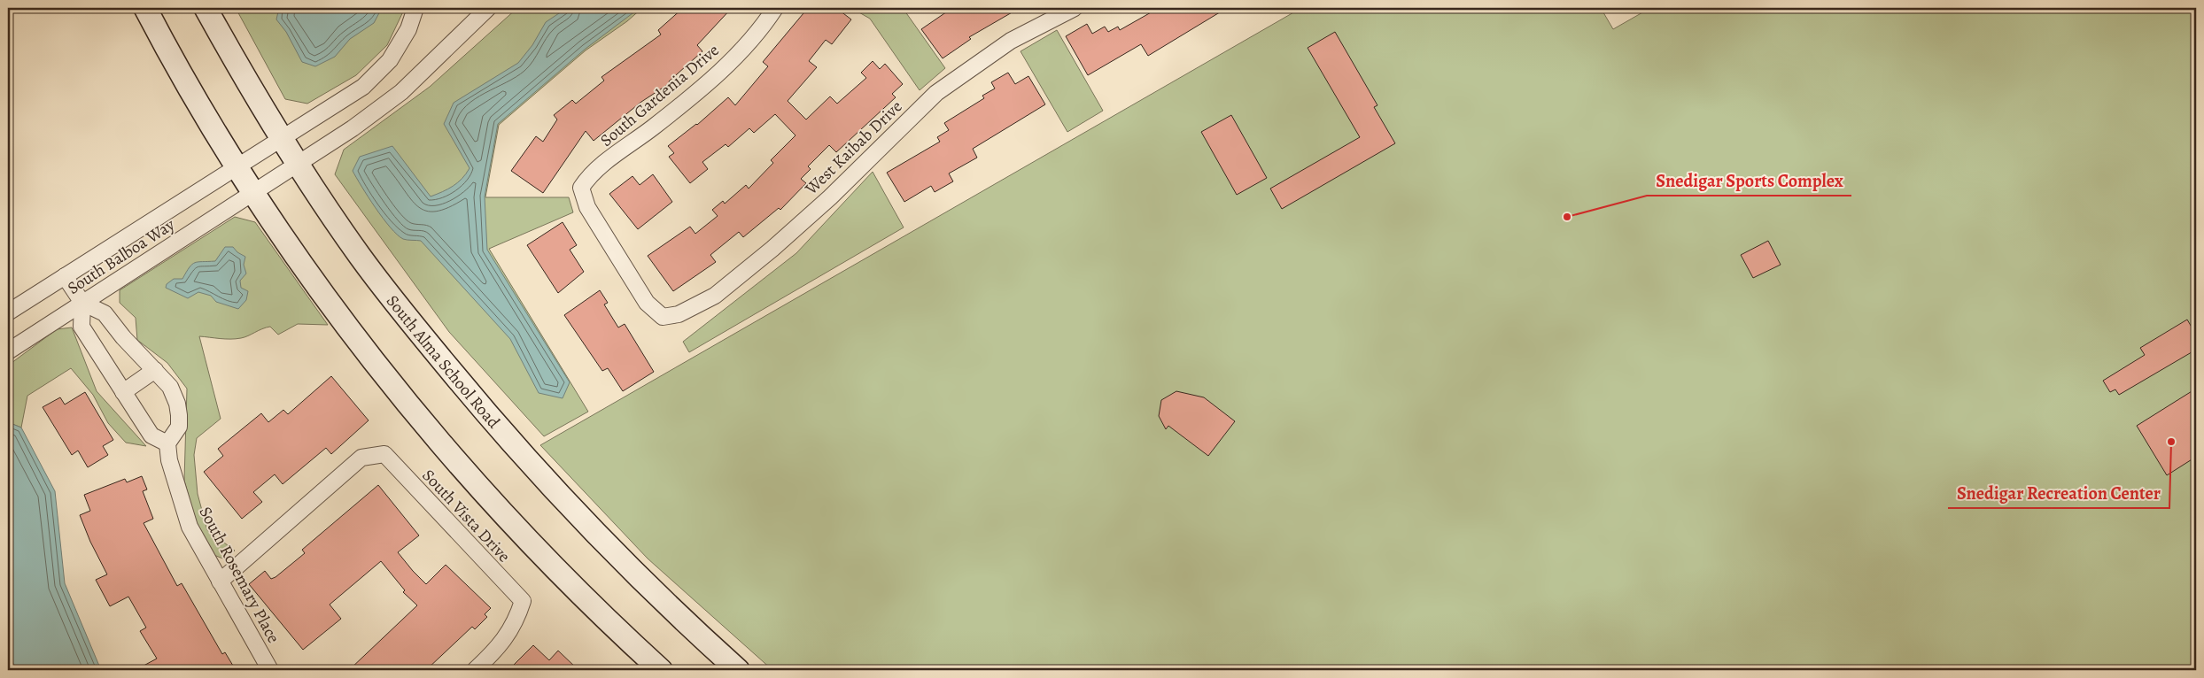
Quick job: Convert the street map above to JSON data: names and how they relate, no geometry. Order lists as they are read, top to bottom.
{
  "streets": {
    "main road": ["South Alma School Road"],
    "street": [
      "South Gardenia Drive",
      "West Kaibab Drive",
      "South Balboa Way",
      "South Vista Drive",
      "South Rosemary Place"
    ]
  },
  "crossings": [
    ["South Gardenia Drive", "West Kaibab Drive"],
    ["South Balboa Way", "South Alma School Road"],
    ["South Vista Drive", "South Rosemary Place"]
  ],
  "places": ["Snedigar Sports Complex", "Snedigar Recreation Center"]
}
